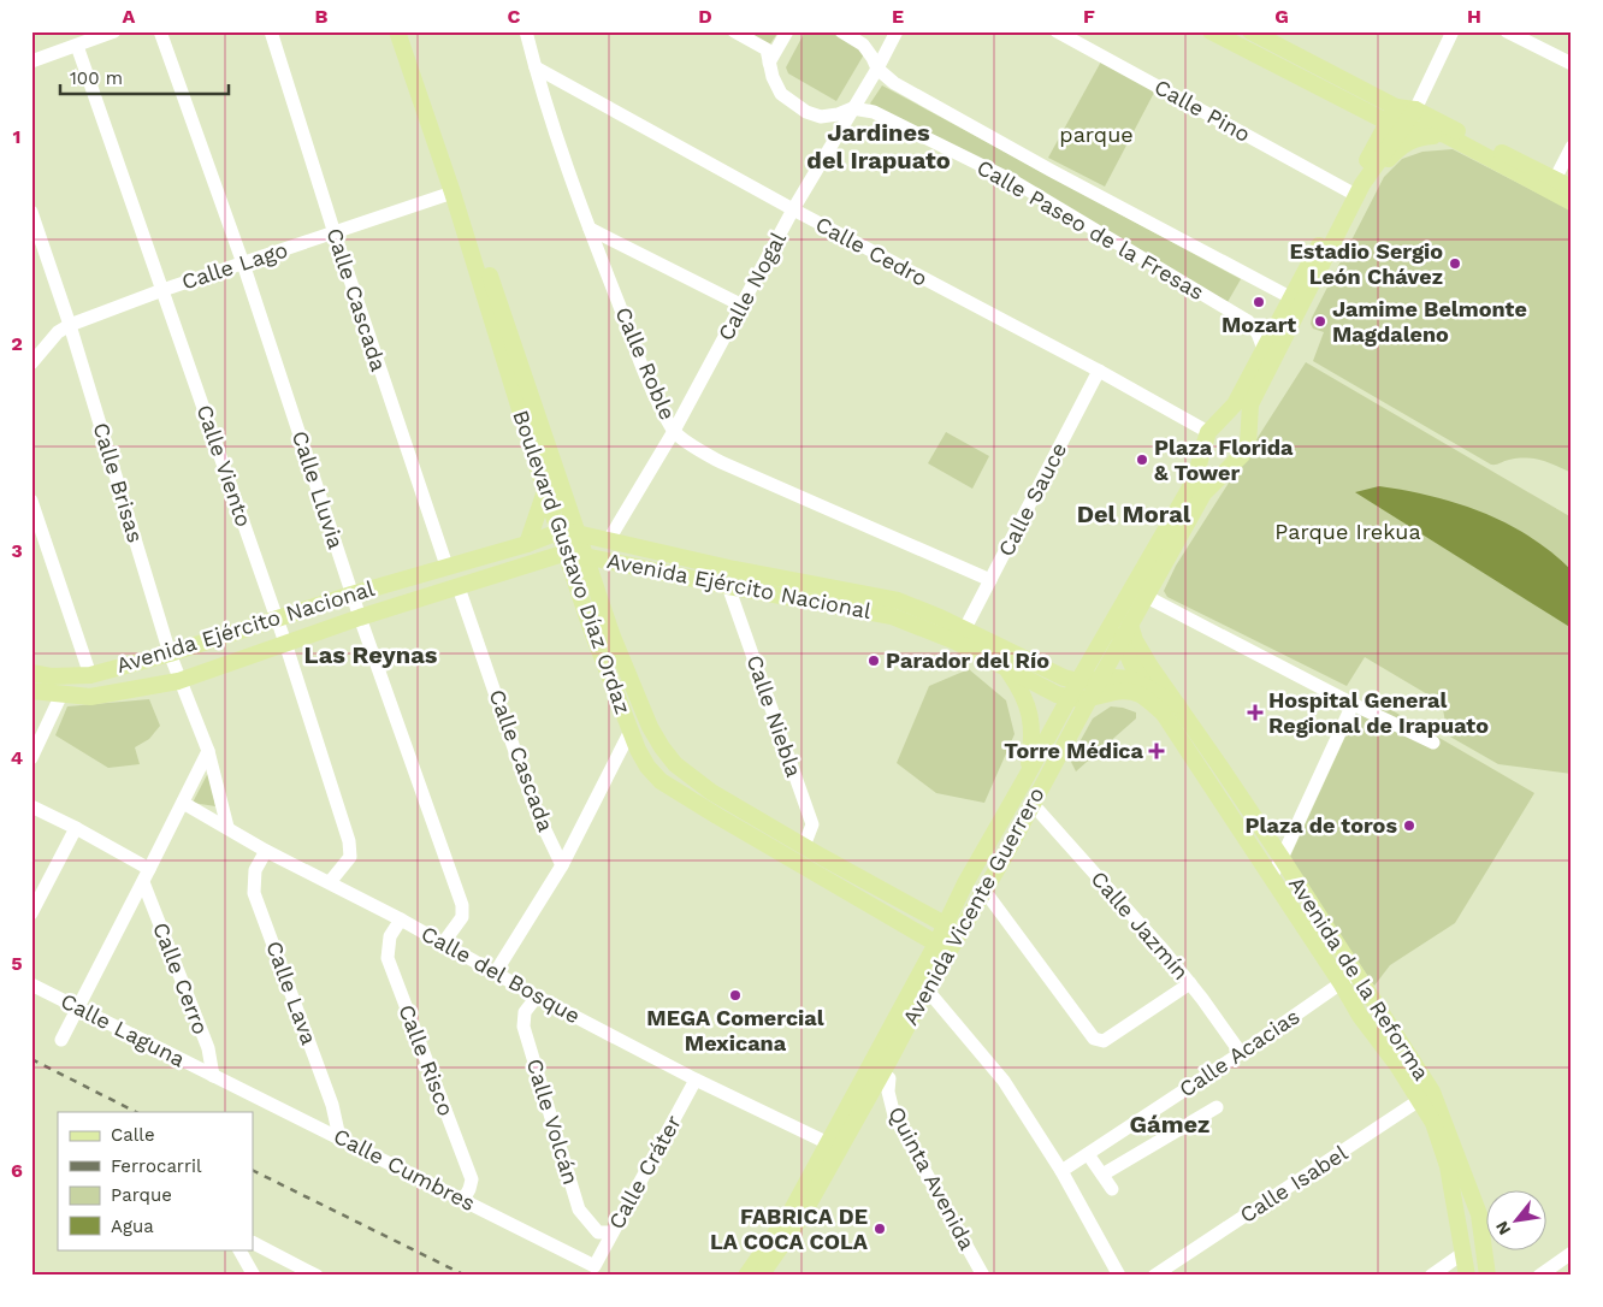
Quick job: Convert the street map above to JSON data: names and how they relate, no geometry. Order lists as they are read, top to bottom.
{
  "streets": {
    "main road": [
      "Boulevard Gustavo Díaz Ordaz",
      "Avenida Ejército Nacional",
      "Avenida Vicente Guerrero",
      "Avenida de la Reforma"
    ],
    "street": [
      "Calle Pino",
      "Calle Paseo de la Fresas",
      "Calle Cedro",
      "Calle Lago",
      "Calle Nogal",
      "Calle Cascada",
      "Calle Roble",
      "Calle Viento",
      "Calle Brisas",
      "Calle Lluvia",
      "Calle Sauce",
      "Calle Niebla",
      "Calle Jazmín",
      "Calle del Bosque",
      "Calle Cerro",
      "Calle Lava",
      "Calle Laguna",
      "Calle Acacias",
      "Calle Risco",
      "Calle Volcán",
      "Calle Cumbres",
      "Calle Cráter",
      "Quinta Avenida",
      "Calle Isabel"
    ]
  },
  "crossings": [
    ["Calle Pino", "Avenida Vicente Guerrero"],
    ["Calle Paseo de la Fresas", "Calle Nogal"],
    ["Calle Paseo de la Fresas", "Avenida Vicente Guerrero"],
    ["Calle Cedro", "Calle Nogal"],
    ["Calle Cedro", "Calle Roble"],
    ["Calle Cedro", "Calle Sauce"],
    ["Calle Cedro", "Avenida Vicente Guerrero"],
    ["Calle Lago", "Calle Cascada"],
    ["Calle Lago", "Calle Viento"],
    ["Calle Lago", "Calle Brisas"],
    ["Calle Lago", "Calle Lluvia"],
    ["Calle Lago", "Boulevard Gustavo Díaz Ordaz"],
    ["Calle Nogal", "Calle Roble"],
    ["Calle Nogal", "Avenida Ejército Nacional"],
    ["Calle Cascada", "Avenida Ejército Nacional"],
    ["Calle Roble", "Calle Sauce"],
    ["Calle Viento", "Avenida Ejército Nacional"],
    ["Calle Viento", "Calle del Bosque"],
    ["Calle Brisas", "Avenida Ejército Nacional"],
    ["Calle Brisas", "Calle del Bosque"],
    ["Calle Lluvia", "Avenida Ejército Nacional"],
    ["Calle Lluvia", "Calle del Bosque"],
    ["Calle Sauce", "Avenida Ejército Nacional"],
    ["Boulevard Gustavo Díaz Ordaz", "Avenida Ejército Nacional"],
    ["Boulevard Gustavo Díaz Ordaz", "Calle Niebla"],
    ["Boulevard Gustavo Díaz Ordaz", "Avenida Vicente Guerrero"],
    ["Avenida Ejército Nacional", "Calle Niebla"],
    ["Avenida Ejército Nacional", "Avenida Vicente Guerrero"],
    ["Avenida Ejército Nacional", "Avenida de la Reforma"],
    ["Avenida Vicente Guerrero", "Calle Jazmín"],
    ["Avenida Vicente Guerrero", "Avenida de la Reforma"],
    ["Calle Jazmín", "Calle Acacias"],
    ["Calle del Bosque", "Calle Lava"],
    ["Calle del Bosque", "Calle Risco"],
    ["Calle del Bosque", "Calle Volcán"],
    ["Calle del Bosque", "Calle Cráter"],
    ["Calle Cerro", "Calle Laguna"],
    ["Calle Cerro", "Calle Cumbres"],
    ["Avenida de la Reforma", "Calle Acacias"],
    ["Avenida de la Reforma", "Calle Isabel"],
    ["Calle Lava", "Calle Cumbres"],
    ["Calle Laguna", "Calle Cumbres"],
    ["Calle Risco", "Calle Cumbres"],
    ["Calle Volcán", "Calle Cráter"],
    ["Calle Cumbres", "Calle Cráter"]
  ],
  "districts": [
    "Jardines del Irapuato",
    "Del Moral",
    "Las Reynas",
    "Gámez"
  ],
  "parks": ["parque", "Parque Irekua"],
  "places": {
    "other": [
      "Estadio Sergio León Chávez",
      "Mozart",
      "Jamime Belmonte Magdaleno",
      "Plaza Florida & Tower",
      "Parador del Río",
      "Plaza de toros",
      "MEGA Comercial Mexicana",
      "FABRICA DE LA COCA COLA"
    ],
    "health": ["Hospital General Regional de Irapuato", "Torre Médica"]
  },
  "legend": [
    "Calle",
    "Ferrocarril",
    "Parque",
    "Agua"
  ],
  "scale_bar": "100 m",
  "north": "bottom left",
  "grid": {
    "columns": [
      "A",
      "B",
      "C",
      "D",
      "E",
      "F",
      "G",
      "H"
    ],
    "rows": [
      "1",
      "2",
      "3",
      "4",
      "5",
      "6"
    ]
  }
}
